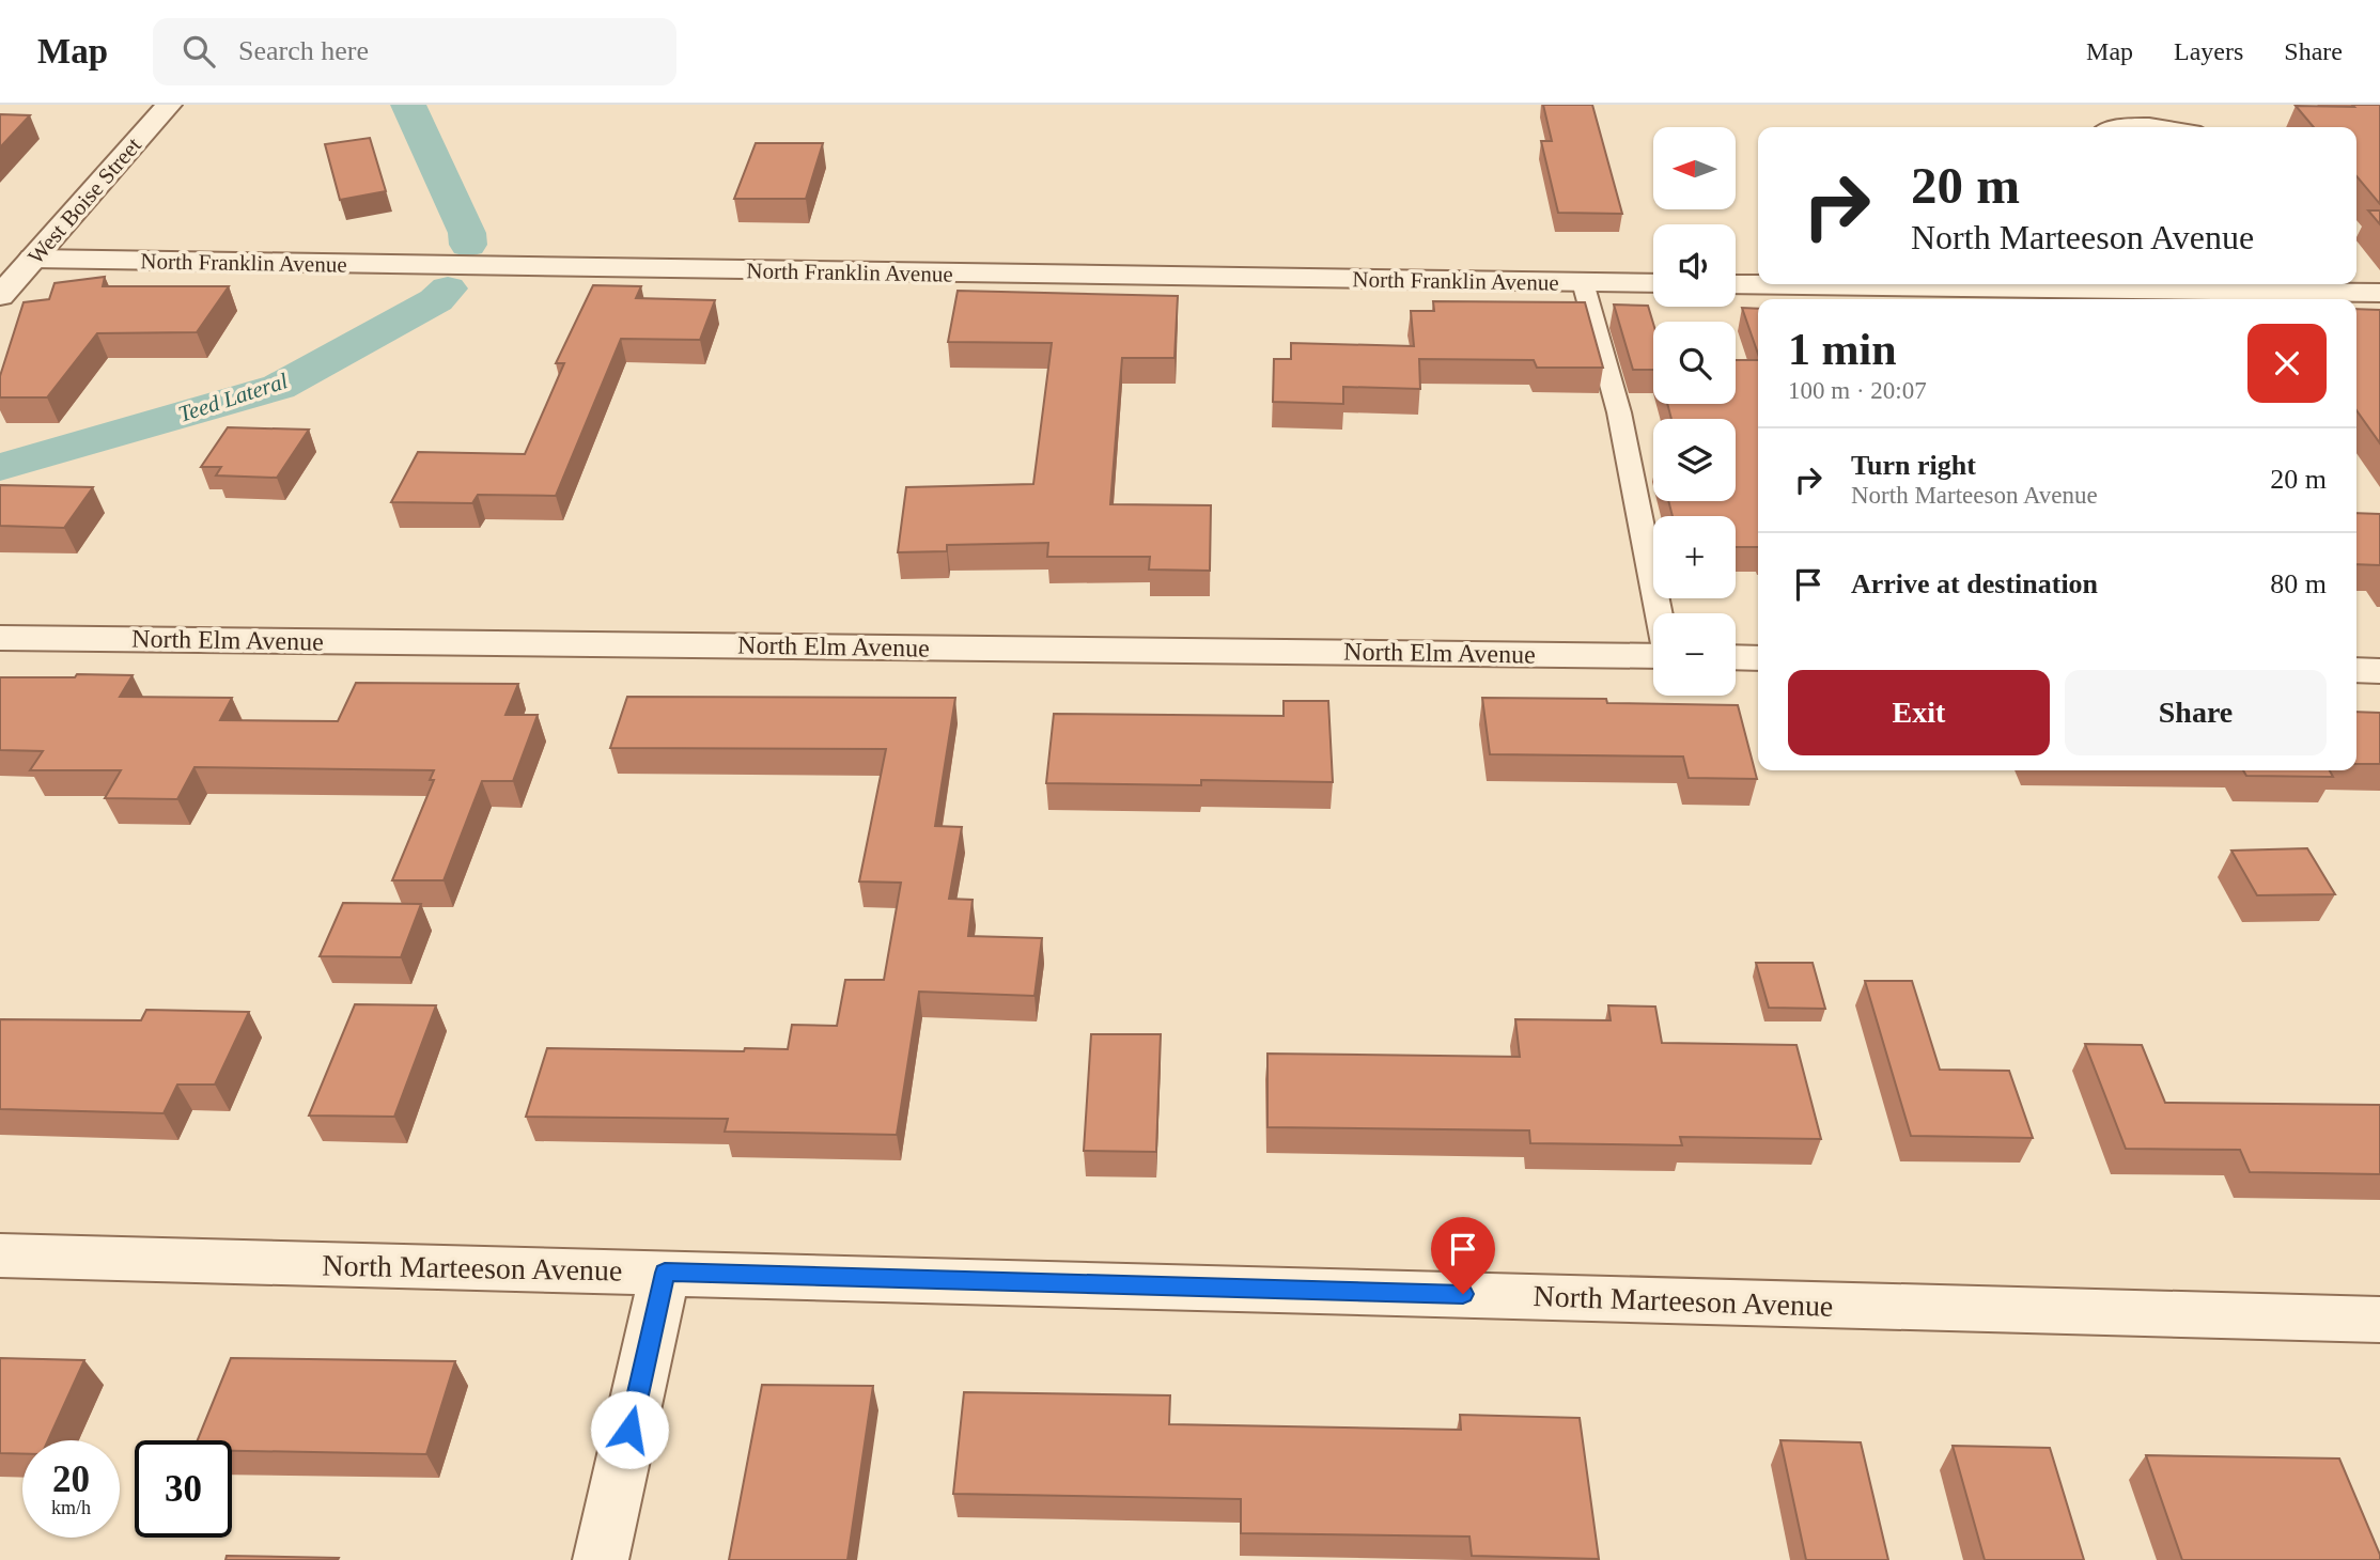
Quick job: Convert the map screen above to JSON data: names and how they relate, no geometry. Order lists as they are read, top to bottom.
{
  "streets": {
    "street": [
      "West Boise Street",
      "North Franklin Avenue",
      "North Elm Avenue",
      "North Marteeson Avenue"
    ]
  },
  "crossings": [
    ["West Boise Street", "North Franklin Avenue"]
  ],
  "water": ["Teed Lateral"],
  "north": "left",
  "page": {
    "header": "Map",
    "search": "Search here",
    "nav": ["Map", "Layers", "Share"],
    "map_buttons": ["+", "−"],
    "turn": ["20 m", "North Marteeson Avenue"],
    "heading": ["1 min", "100 m · 20:07"],
    "list": [
      {
        "name": "Turn right",
        "note": "North Marteeson Avenue",
        "value": "20 m"
      },
      {
        "name": "Arrive at destination",
        "value": "80 m"
      }
    ],
    "buttons": ["Exit", "Share"],
    "speed": "20 km/h",
    "limit": "30"
  }
}
